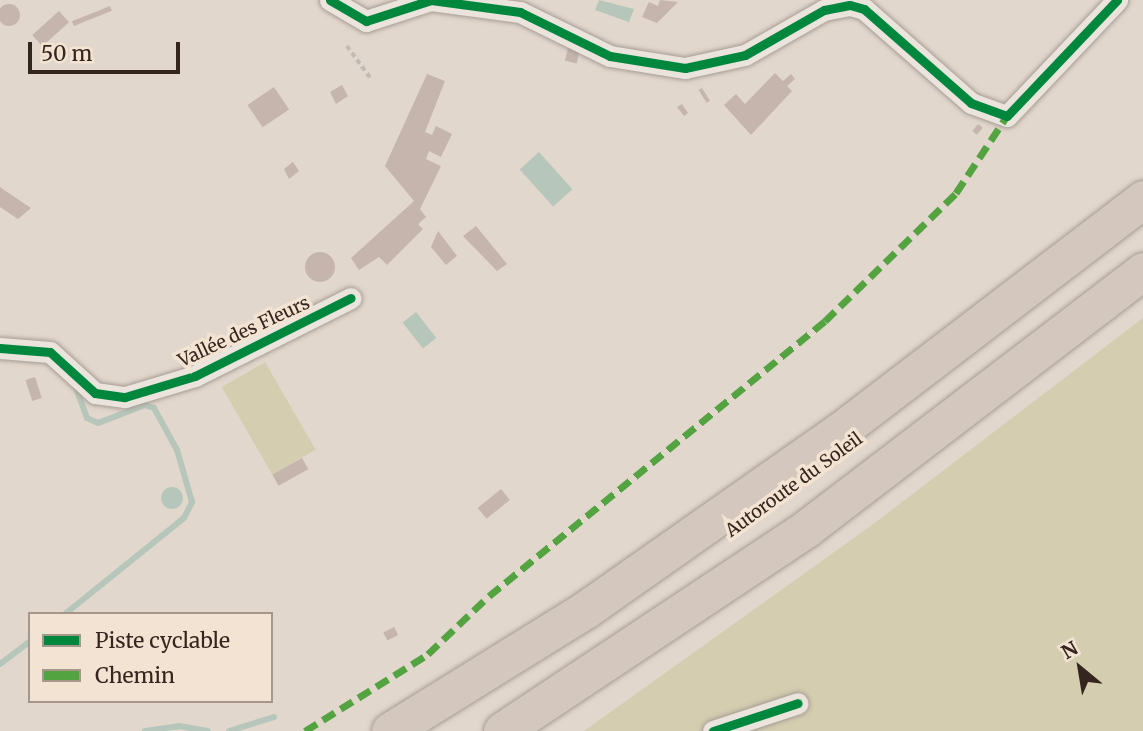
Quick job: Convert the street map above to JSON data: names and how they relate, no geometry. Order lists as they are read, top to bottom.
{
  "streets": {
    "highway": ["Autoroute du Soleil"],
    "street": ["Vallée des Fleurs"]
  },
  "legend": ["Piste cyclable", "Chemin"],
  "scale_bar": "50 m",
  "north": "top left"
}
